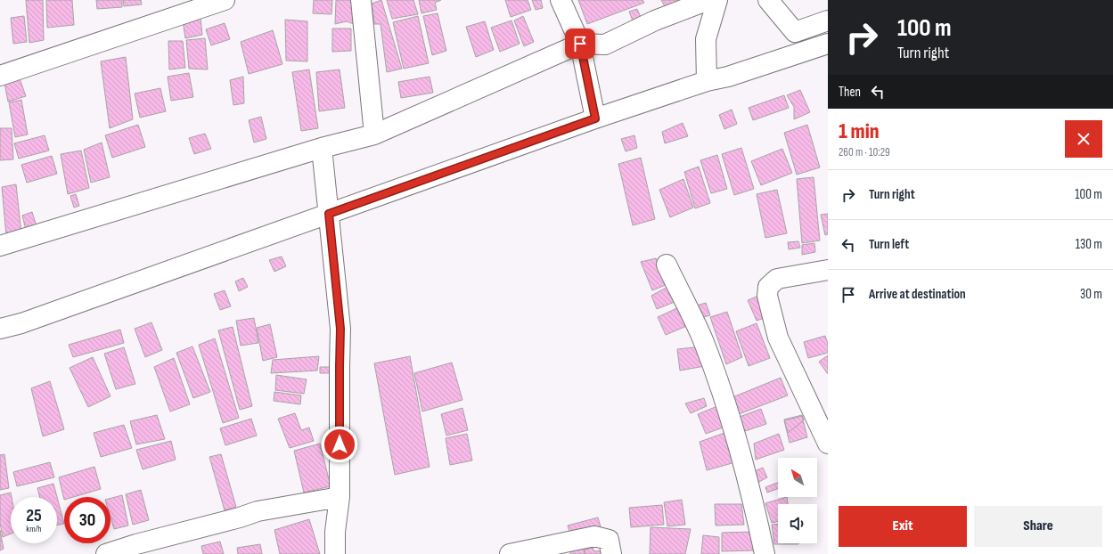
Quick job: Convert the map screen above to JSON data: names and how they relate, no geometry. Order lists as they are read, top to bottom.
{
  "north": "top left",
  "page": {
    "turn": ["100 m", "Turn right"],
    "then": "Then",
    "heading": ["1 min", "260 m · 10:29"],
    "list": [
      {
        "name": "Turn right",
        "value": "100 m"
      },
      {
        "name": "Turn left",
        "value": "130 m"
      },
      {
        "name": "Arrive at destination",
        "value": "30 m"
      }
    ],
    "speed": "25 km/h",
    "limit": "30",
    "buttons": ["Exit", "Share"]
  }
}
